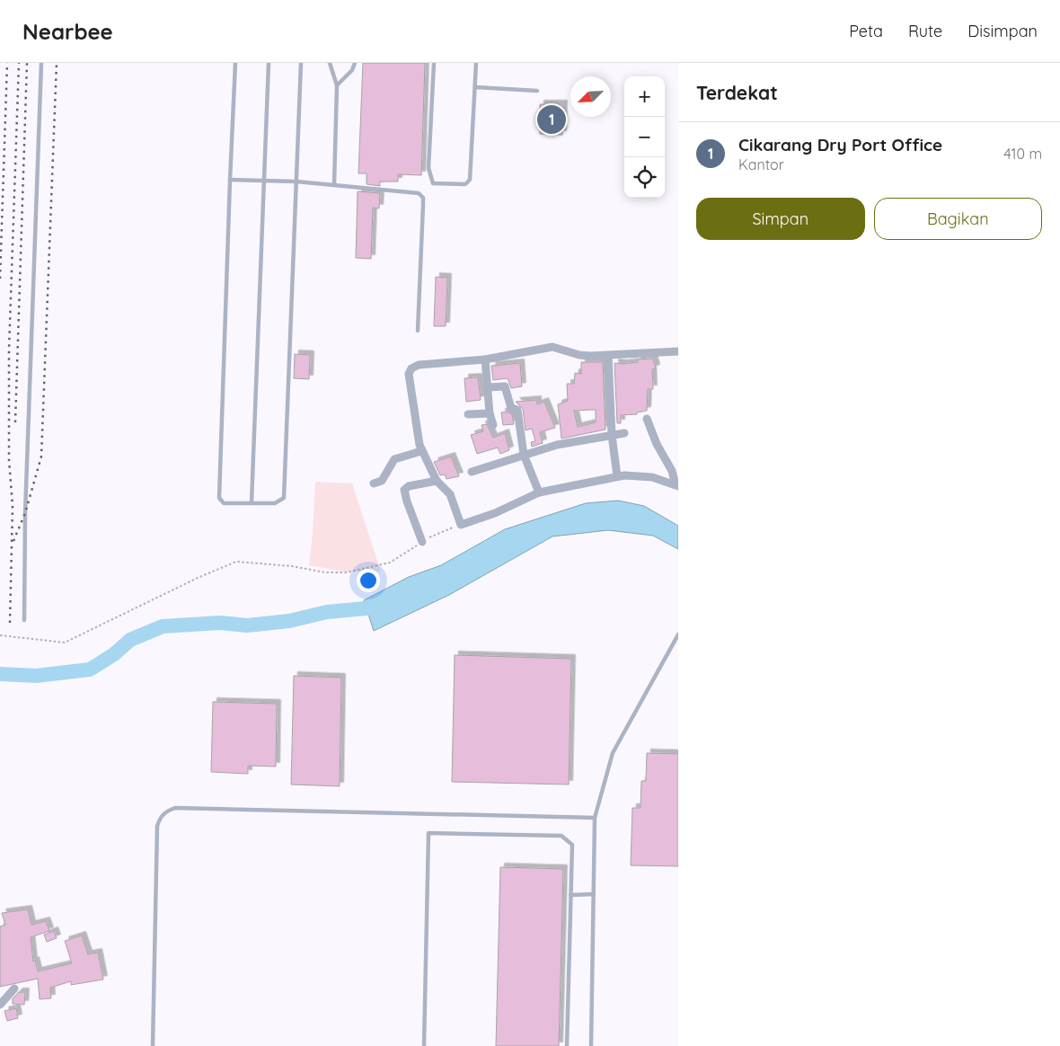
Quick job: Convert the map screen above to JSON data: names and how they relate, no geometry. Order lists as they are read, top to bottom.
{
  "north": "bottom left",
  "page": {
    "header": "Nearbee",
    "nav": ["Peta", "Rute", "Disimpan"],
    "heading": "Terdekat",
    "map_buttons": ["+", "−"],
    "pins": "1",
    "list": [
      {
        "mark": "1",
        "name": "Cikarang Dry Port Office",
        "note": "Kantor",
        "value": "410 m"
      }
    ],
    "buttons": ["Simpan", "Bagikan"]
  }
}
